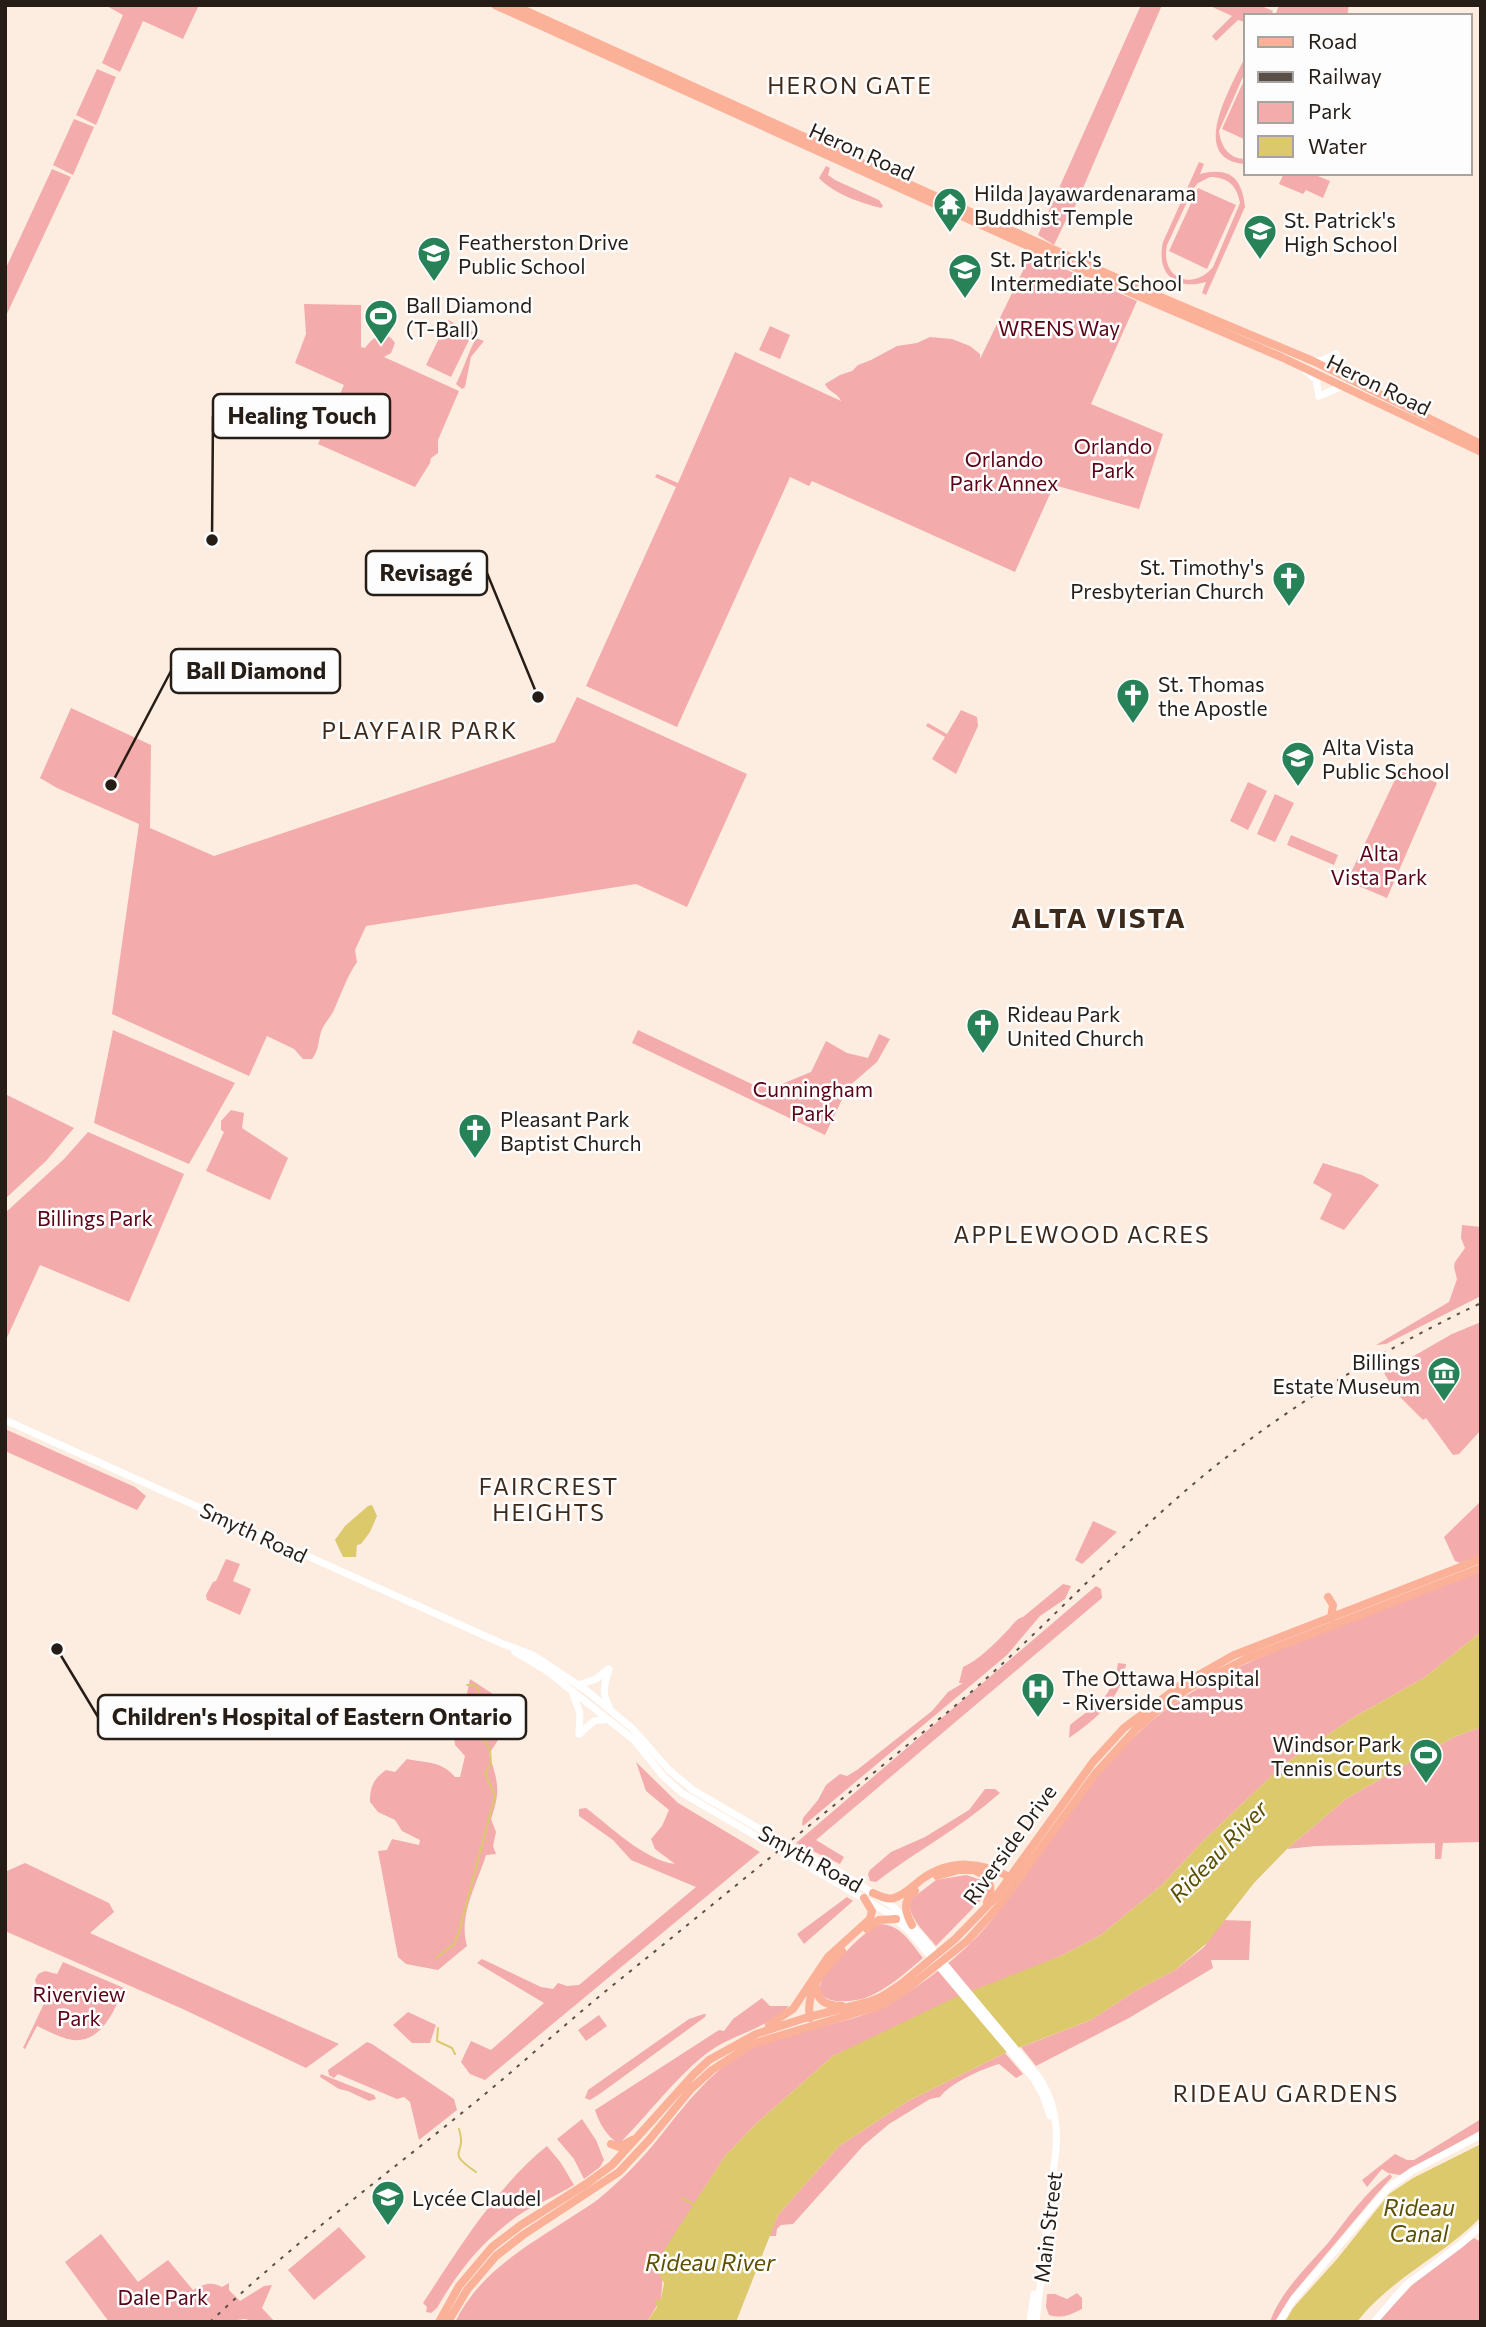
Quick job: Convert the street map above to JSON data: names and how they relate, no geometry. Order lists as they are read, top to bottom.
{
  "streets": {
    "main road": [
      "Heron Road",
      "Smyth Road",
      "Riverside Drive",
      "Main Street"
    ]
  },
  "crossings": [
    ["Smyth Road", "Main Street"]
  ],
  "districts": [
    "HERON GATE",
    "PLAYFAIR PARK",
    "ALTA VISTA",
    "APPLEWOOD ACRES",
    "FAIRCREST HEIGHTS",
    "RIDEAU GARDENS"
  ],
  "water": ["Rideau River", "Rideau Canal"],
  "parks": [
    "WRENS Way",
    "Orlando Park",
    "Orlando Park Annex",
    "Alta Vista Park",
    "Cunningham Park",
    "Billings Park",
    "Riverview Park",
    "Dale Park"
  ],
  "places": {
    "temple": ["Hilda Jayawardenarama Buddhist Temple"],
    "school or university": [
      "St. Patrick's High School",
      "Featherston Drive Public School",
      "St. Patrick's Intermediate School",
      "Alta Vista Public School",
      "Lycée Claudel"
    ],
    "sports": ["Ball Diamond (T-Ball)", "Windsor Park Tennis Courts"],
    "other": [
      "Healing Touch",
      "Revisagé",
      "Ball Diamond",
      "Children's Hospital of Eastern Ontario"
    ],
    "church": [
      "St. Timothy's Presbyterian Church",
      "St. Thomas the Apostle",
      "Rideau Park United Church",
      "Pleasant Park Baptist Church"
    ],
    "museum": ["Billings Estate Museum"],
    "hospital": ["The Ottawa Hospital - Riverside Campus"]
  },
  "legend": [
    "Road",
    "Railway",
    "Park",
    "Water"
  ]
}
